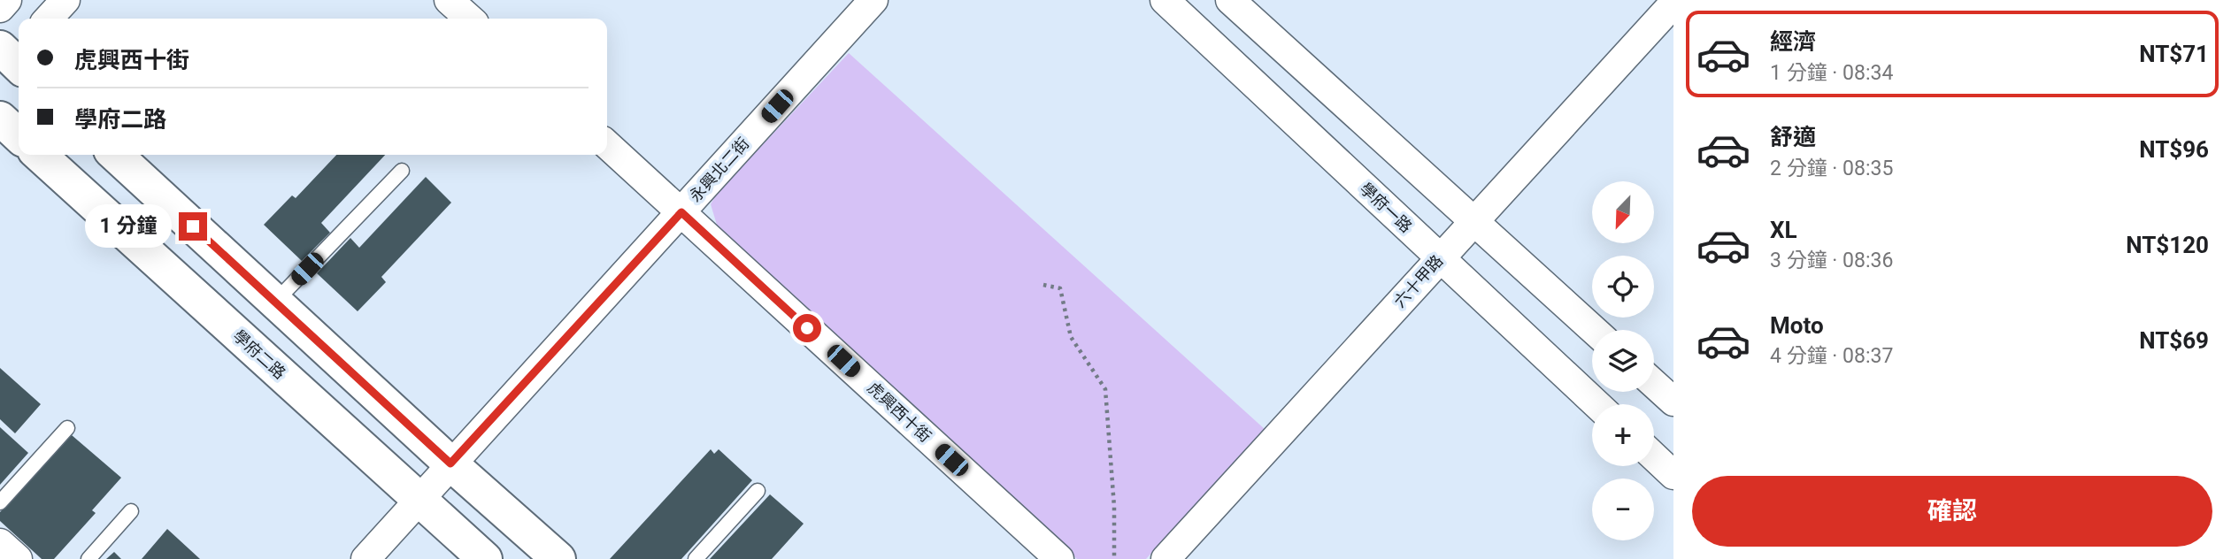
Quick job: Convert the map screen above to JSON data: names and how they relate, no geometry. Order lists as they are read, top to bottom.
{
  "streets": {
    "street": [
      "永興北二街",
      "學府一路",
      "六十甲路",
      "學府二路",
      "虎興西十街"
    ]
  },
  "crossings": [
    ["永興北二街", "學府二路"],
    ["永興北二街", "虎興西十街"],
    ["學府一路", "六十甲路"]
  ],
  "north": "bottom left",
  "page": {
    "list": [
      {
        "name": "經濟",
        "note": "1 分鐘 · 08:34",
        "value": "NT$71"
      },
      {
        "name": "舒適",
        "note": "2 分鐘 · 08:35",
        "value": "NT$96"
      },
      {
        "name": "XL",
        "note": "3 分鐘 · 08:36",
        "value": "NT$120"
      },
      {
        "name": "Moto",
        "note": "4 分鐘 · 08:37",
        "value": "NT$69"
      }
    ],
    "banner": ["虎興西十街", "學府二路"],
    "map_buttons": ["+", "−"],
    "bubble": "1 分鐘",
    "buttons": "確認"
  }
}
